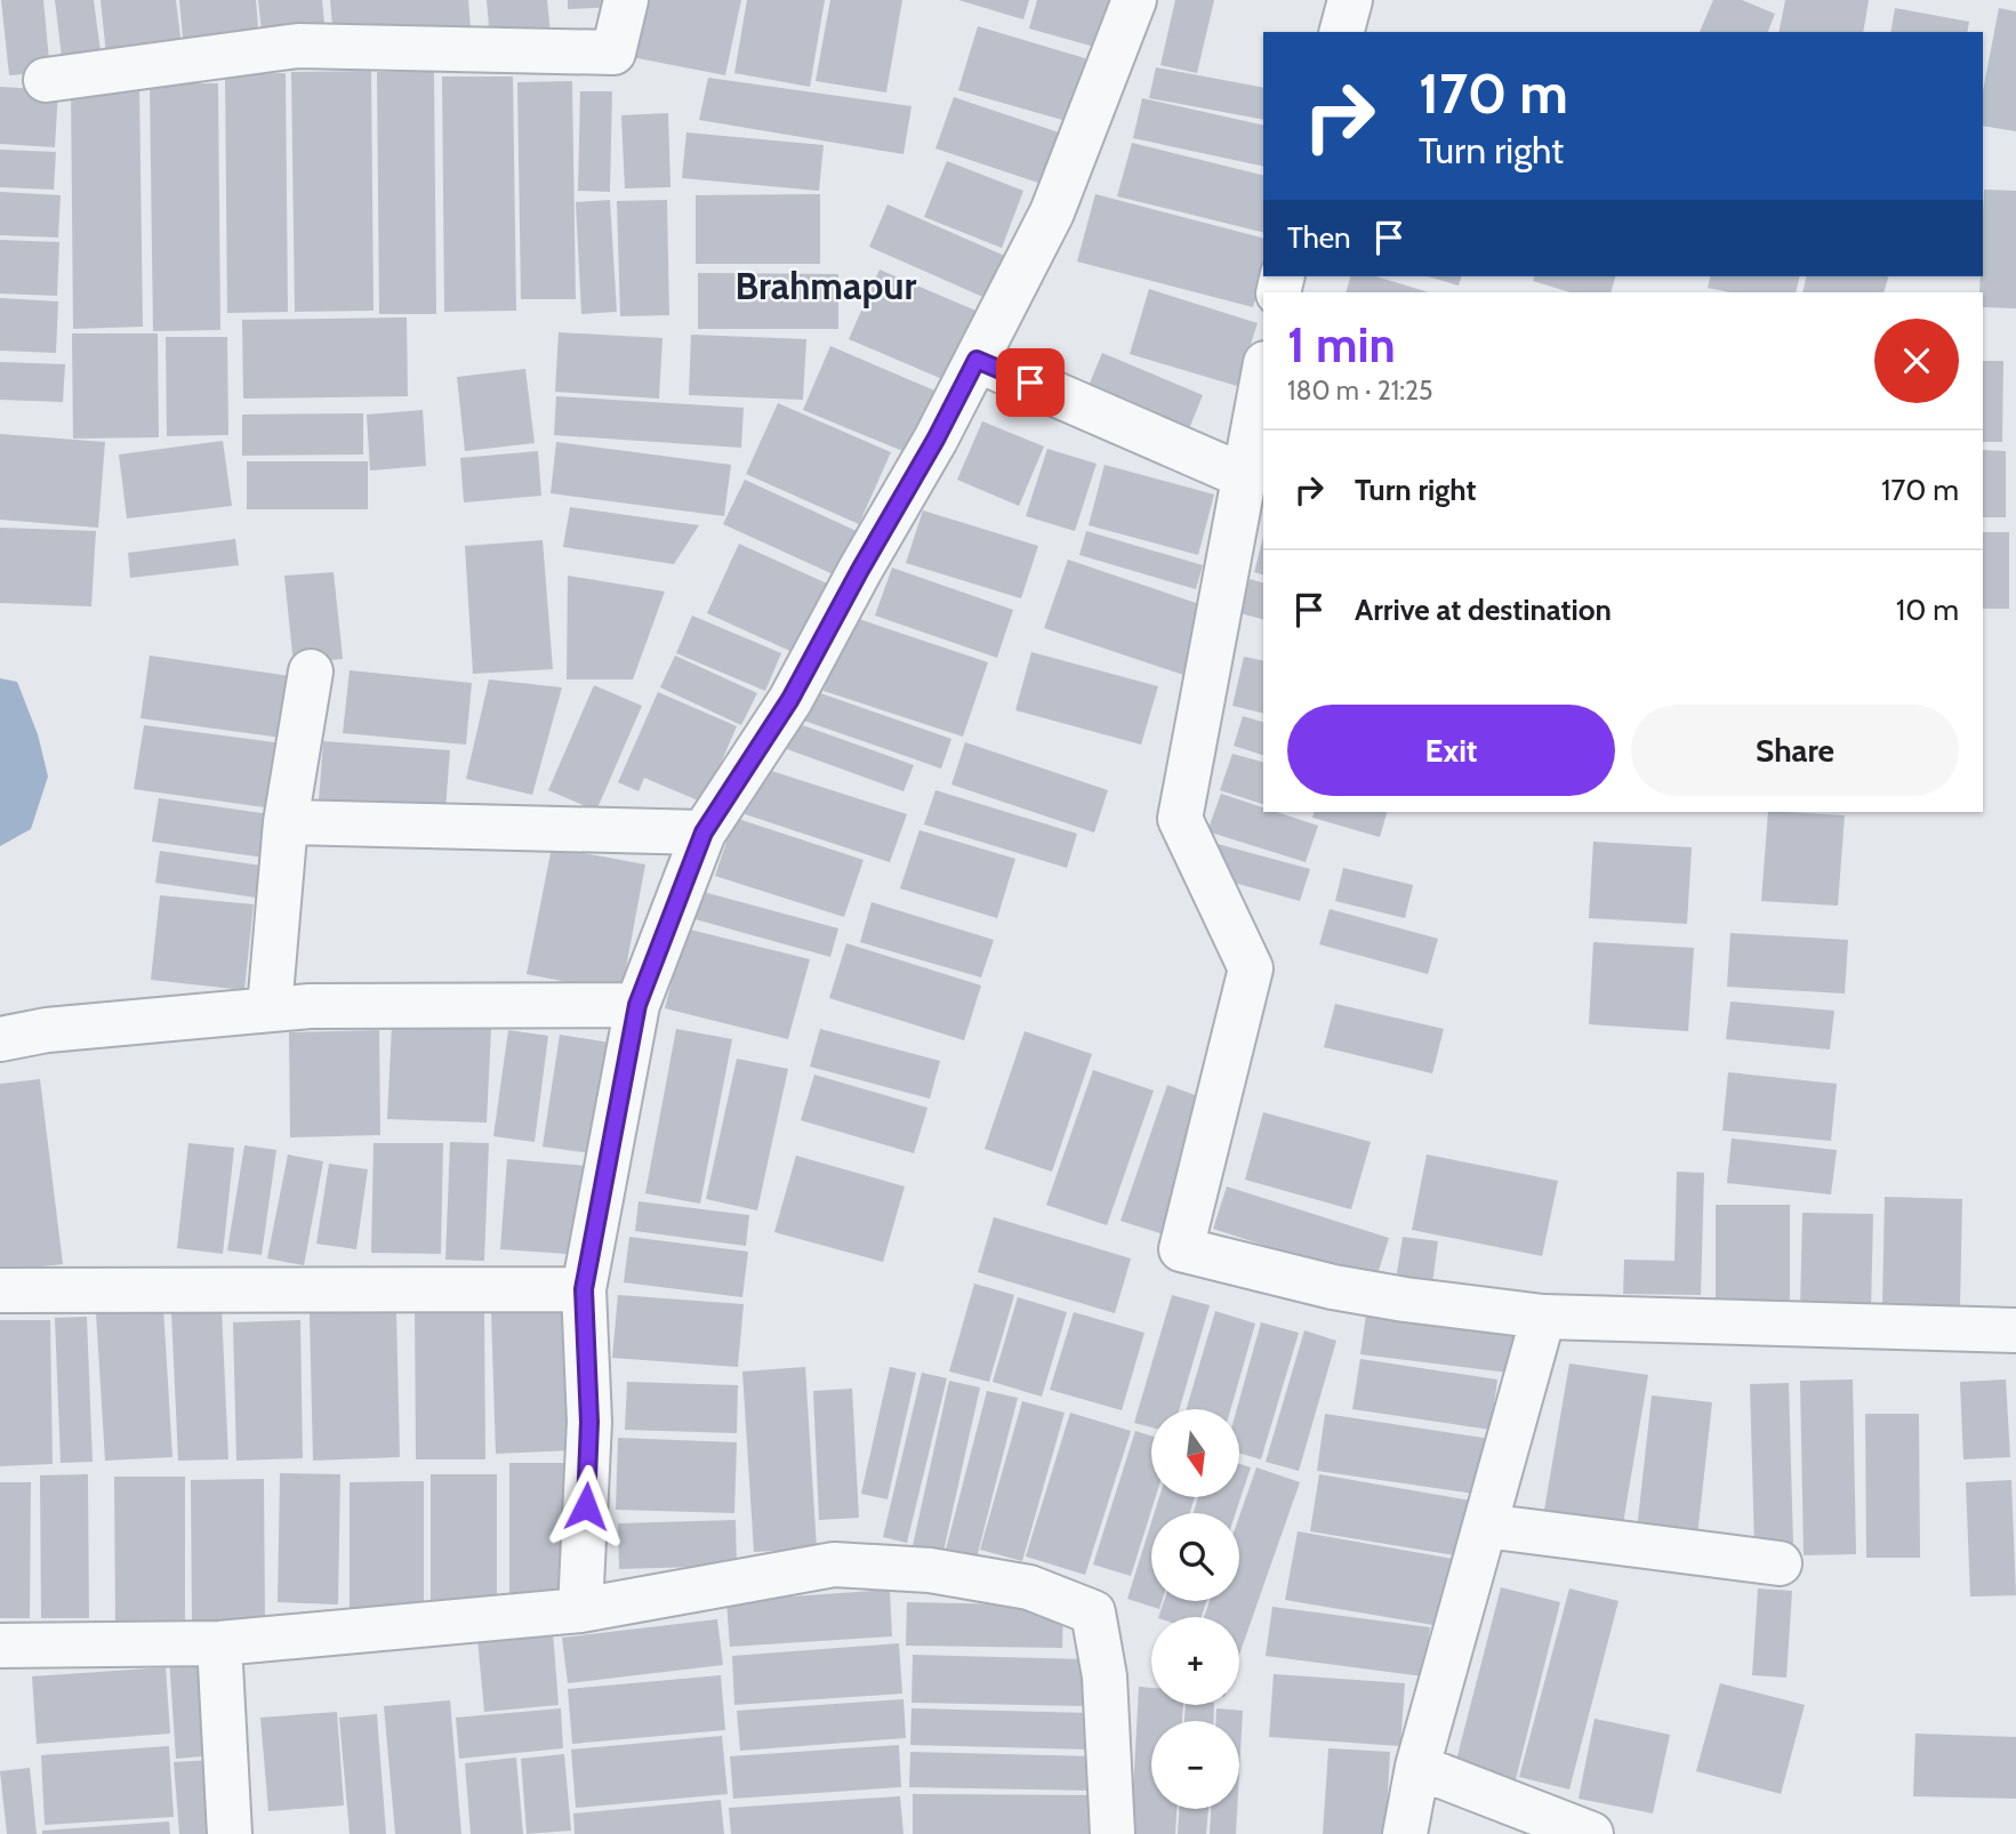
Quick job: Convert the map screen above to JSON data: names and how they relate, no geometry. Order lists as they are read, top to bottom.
{
  "districts": ["Brahmapur"],
  "north": "bottom",
  "page": {
    "turn": ["170 m", "Turn right"],
    "then": "Then",
    "heading": ["1 min", "180 m · 21:25"],
    "list": [
      {
        "name": "Turn right",
        "value": "170 m"
      },
      {
        "name": "Arrive at destination",
        "value": "10 m"
      }
    ],
    "buttons": ["Exit", "Share"],
    "map_buttons": ["+", "−"]
  }
}
